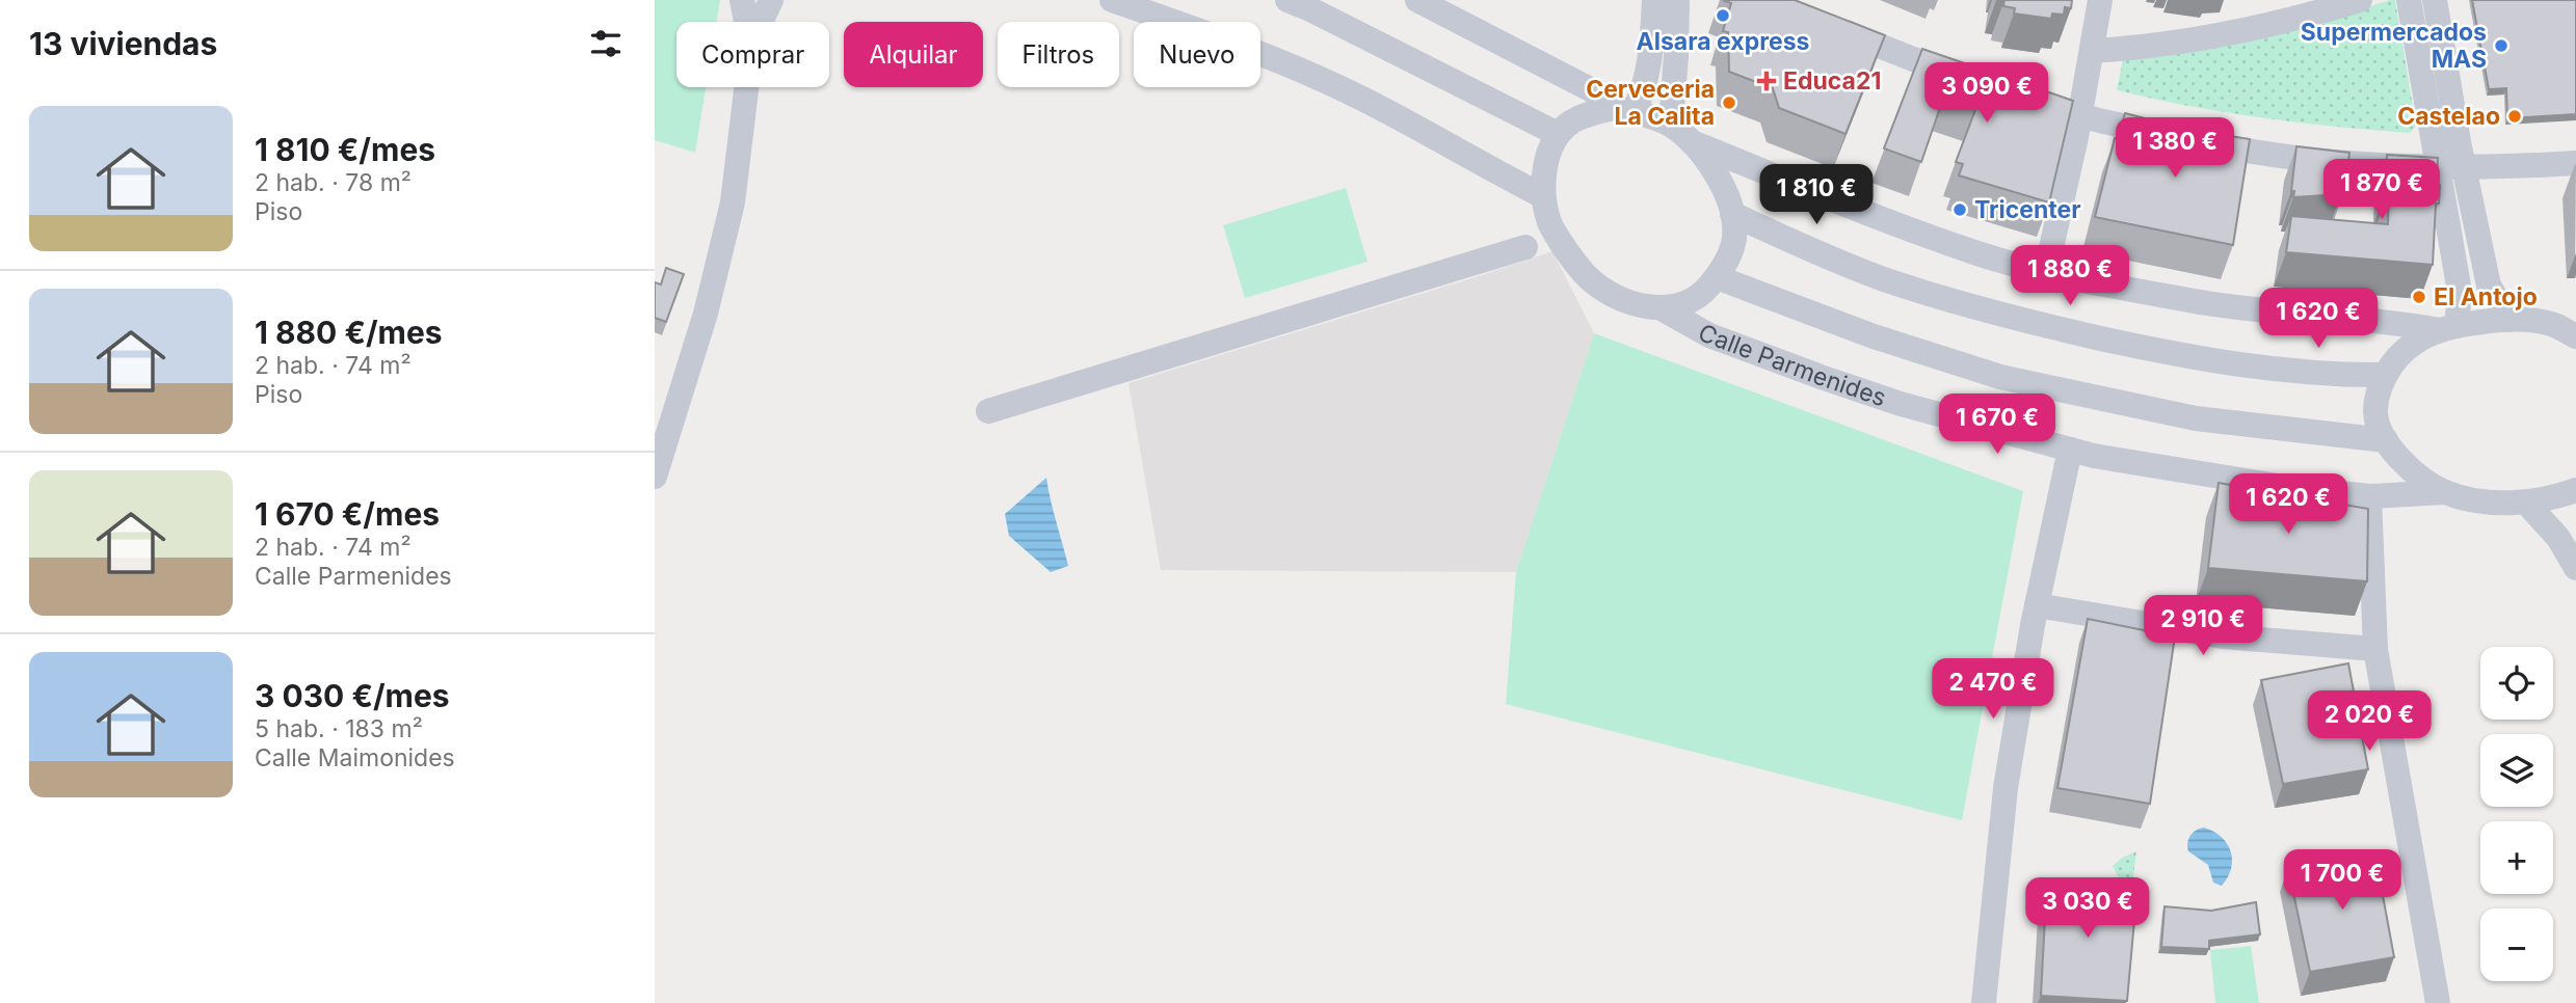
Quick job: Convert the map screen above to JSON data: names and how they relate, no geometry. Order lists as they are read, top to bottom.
{
  "streets": {
    "street": ["Calle Parmenides"]
  },
  "places": {
    "other": [
      "Alsara express",
      "Supermercados MAS",
      "Cerveceria La Calita",
      "Castelao",
      "Tricenter",
      "El Antojo"
    ],
    "health": ["Educa21"]
  },
  "page": {
    "heading": "13 viviendas",
    "chip": [
      "Comprar",
      "Alquilar",
      "Filtros",
      "Nuevo"
    ],
    "price": [
      "3 090 €",
      "1 380 €",
      "1 870 €",
      "1 810 €",
      "1 880 €",
      "1 620 €",
      "1 670 €",
      "1 620 €",
      "2 910 €",
      "2 470 €",
      "2 020 €",
      "1 700 €",
      "3 030 €"
    ],
    "list": [
      {
        "name": "1 810 €/mes",
        "note": "2 hab. · 78 m² · Piso"
      },
      {
        "name": "1 880 €/mes",
        "note": "2 hab. · 74 m² · Piso"
      },
      {
        "name": "1 670 €/mes",
        "note": "2 hab. · 74 m² · Calle Parmenides"
      },
      {
        "name": "3 030 €/mes",
        "note": "5 hab. · 183 m² · Calle Maimonides"
      }
    ],
    "map_buttons": ["+", "−"]
  }
}
